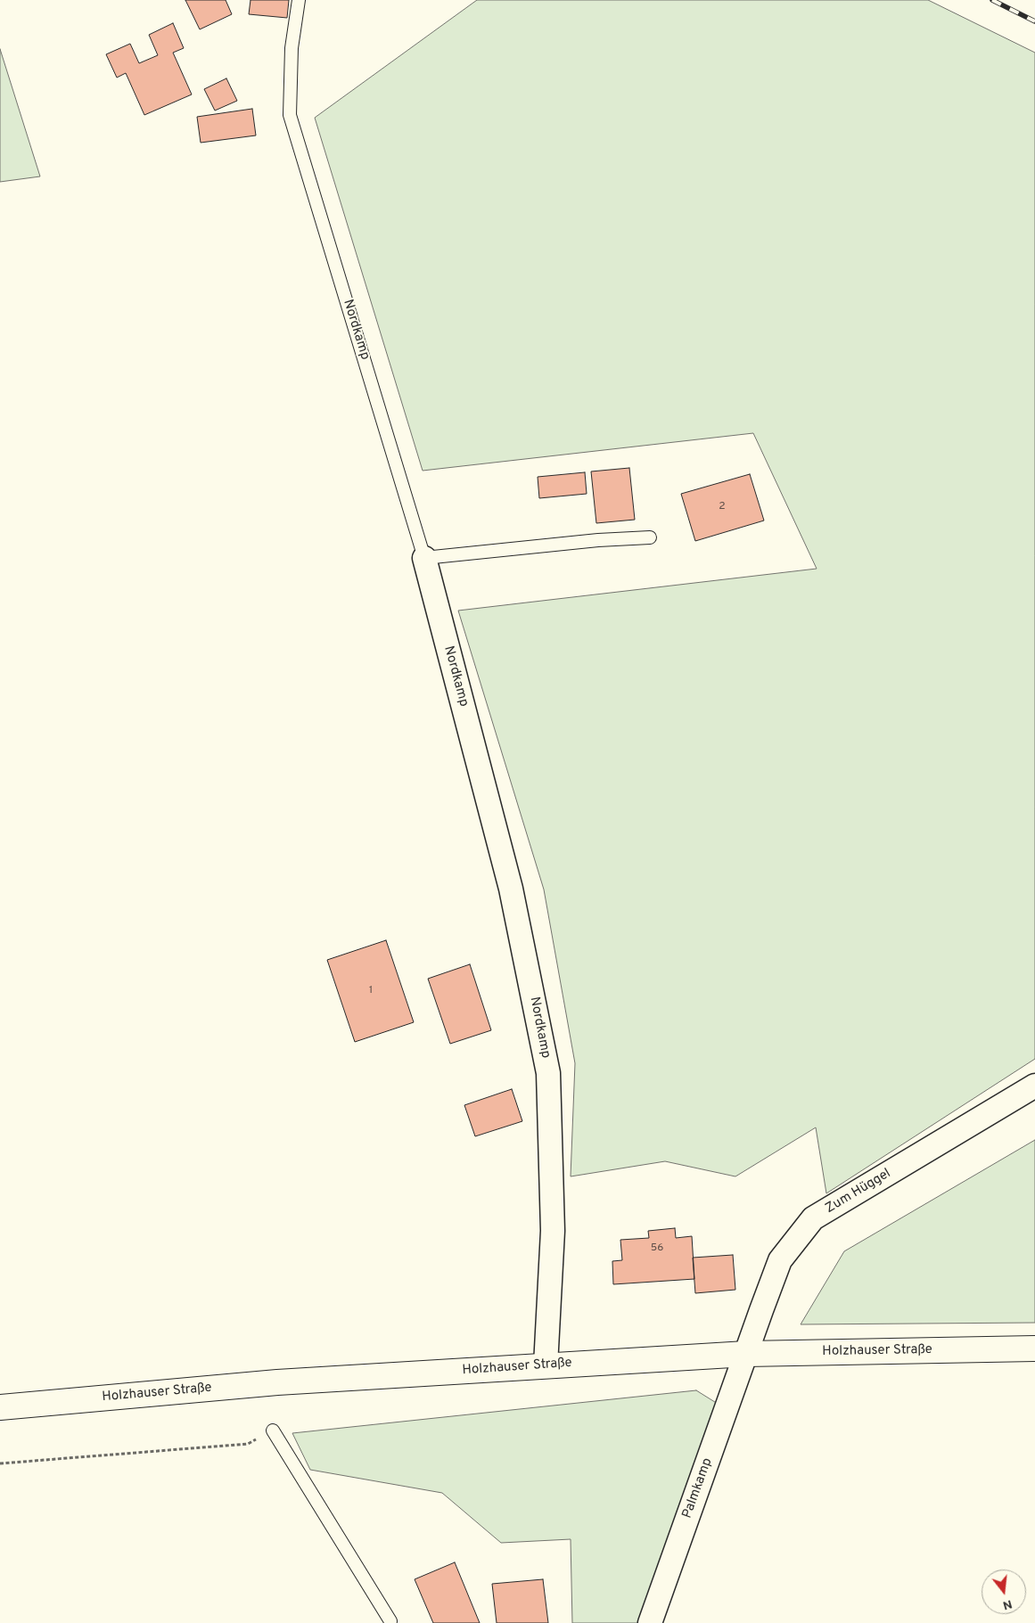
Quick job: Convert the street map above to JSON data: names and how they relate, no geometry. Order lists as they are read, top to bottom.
{
  "streets": {
    "street": [
      "Nordkamp",
      "Zum Hüggel",
      "Holzhauser Straße",
      "Palmkamp"
    ]
  },
  "crossings": [
    ["Nordkamp", "Holzhauser Straße"],
    ["Zum Hüggel", "Holzhauser Straße"],
    ["Zum Hüggel", "Palmkamp"],
    ["Holzhauser Straße", "Palmkamp"]
  ],
  "house_numbers": ["2", "1", "56"],
  "north": "bottom"
}
